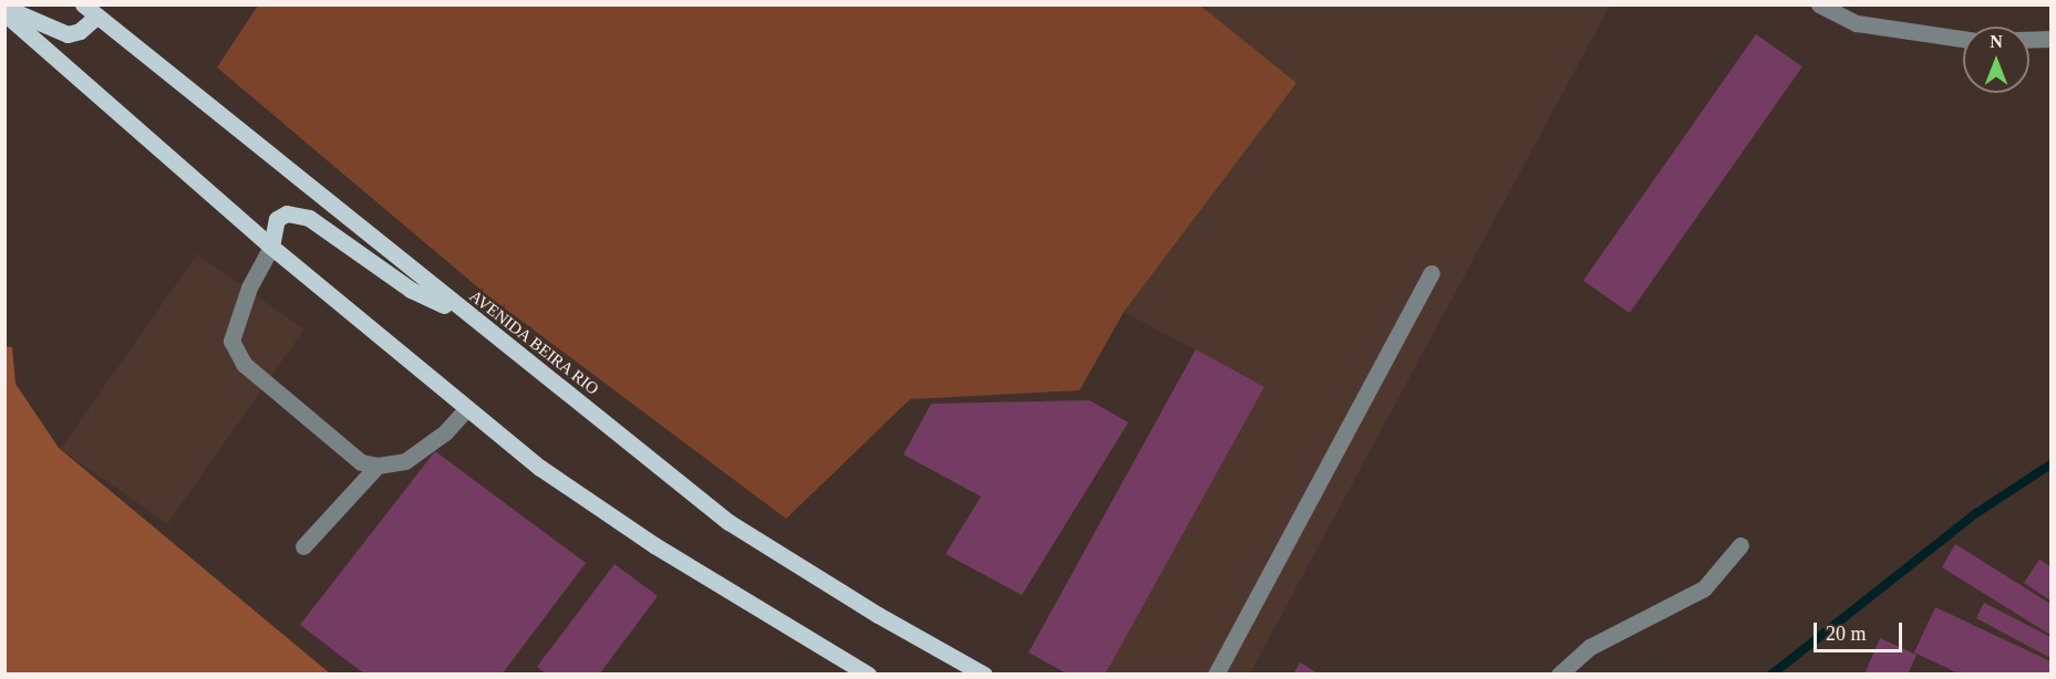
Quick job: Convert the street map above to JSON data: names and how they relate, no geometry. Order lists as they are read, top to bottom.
{
  "streets": {
    "main road": ["AVENIDA BEIRA RIO"]
  },
  "scale_bar": "20 m",
  "north": "top"
}
